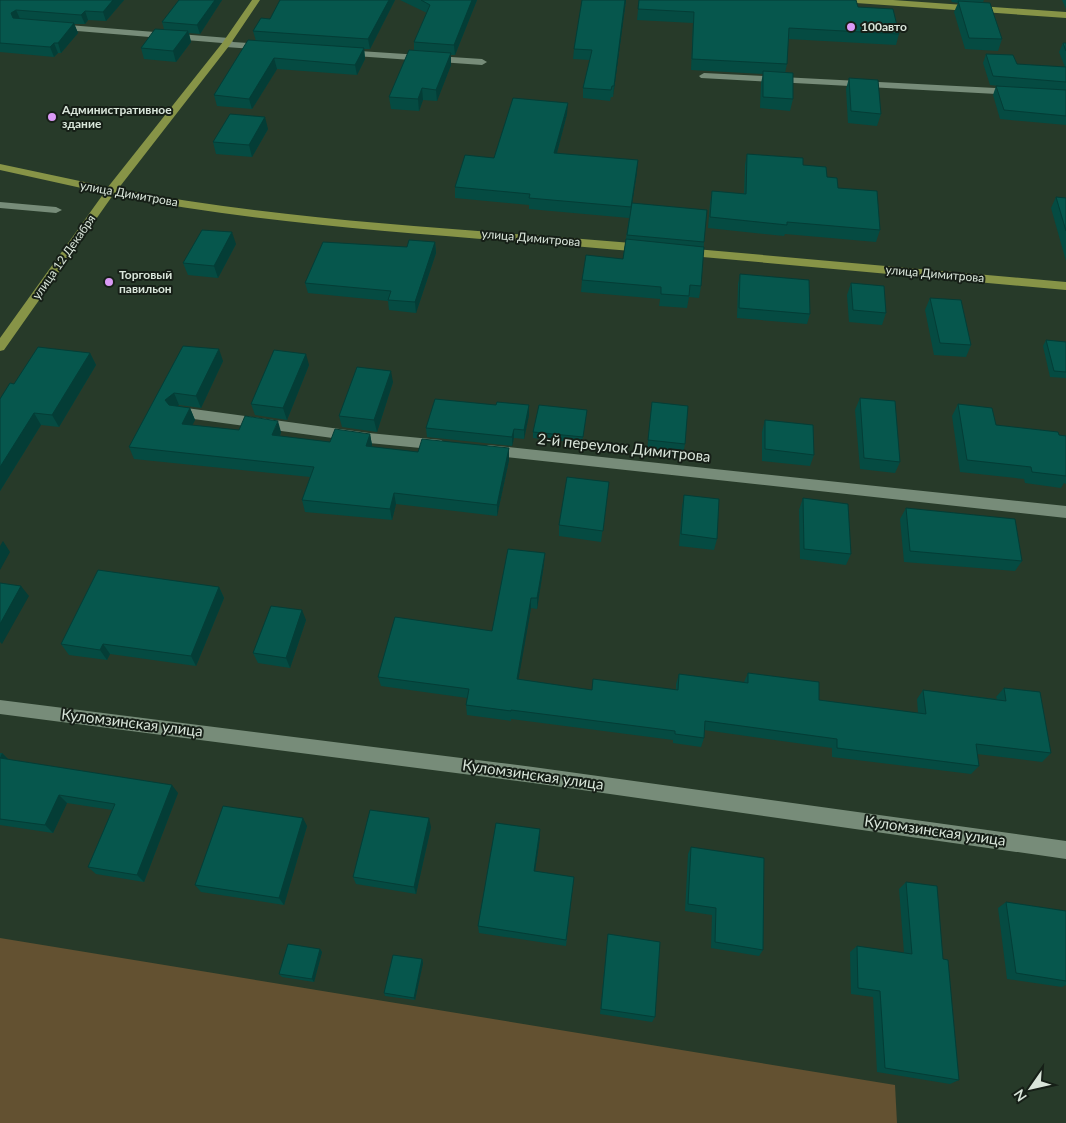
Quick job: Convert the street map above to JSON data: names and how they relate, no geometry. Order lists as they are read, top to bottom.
{
  "streets": {
    "main road": ["улица Димитрова", "улица 12 Декабря"],
    "street": ["2-й переулок Димитрова", "Куломзинская улица"]
  },
  "crossings": [
    ["улица Димитрова", "улица 12 Декабря"]
  ],
  "places": ["100авто", "Административное здание", "Торговый павильон"],
  "north": "bottom left"
}
